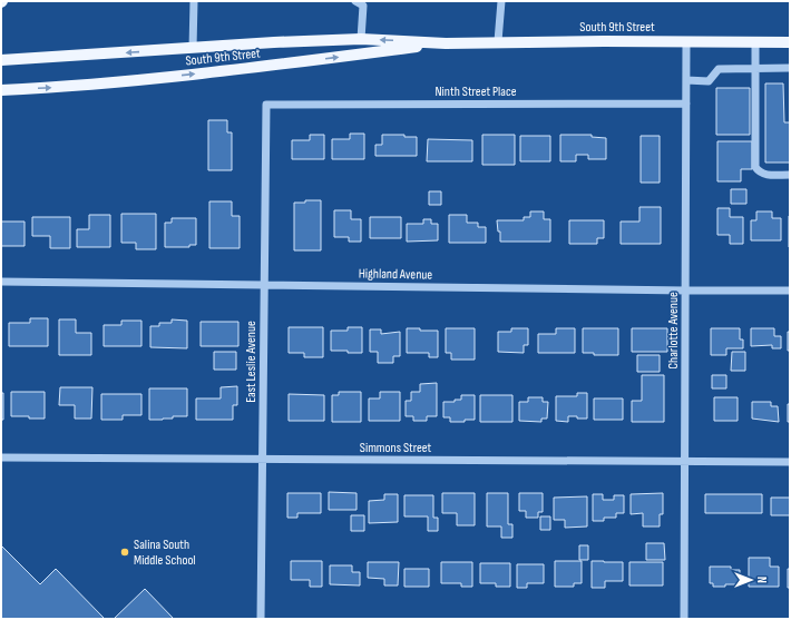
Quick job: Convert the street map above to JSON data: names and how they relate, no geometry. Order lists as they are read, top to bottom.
{
  "streets": {
    "main road": ["South 9th Street"],
    "street": [
      "Ninth Street Place",
      "Highland Avenue",
      "Charlotte Avenue",
      "East Leslie Avenue",
      "Simmons Street"
    ]
  },
  "crossings": [
    ["South 9th Street", "Charlotte Avenue"],
    ["Ninth Street Place", "Charlotte Avenue"],
    ["Ninth Street Place", "East Leslie Avenue"],
    ["Highland Avenue", "Charlotte Avenue"],
    ["Highland Avenue", "East Leslie Avenue"],
    ["Charlotte Avenue", "Simmons Street"],
    ["East Leslie Avenue", "Simmons Street"]
  ],
  "places": ["Salina South Middle School"],
  "north": "right"
}
